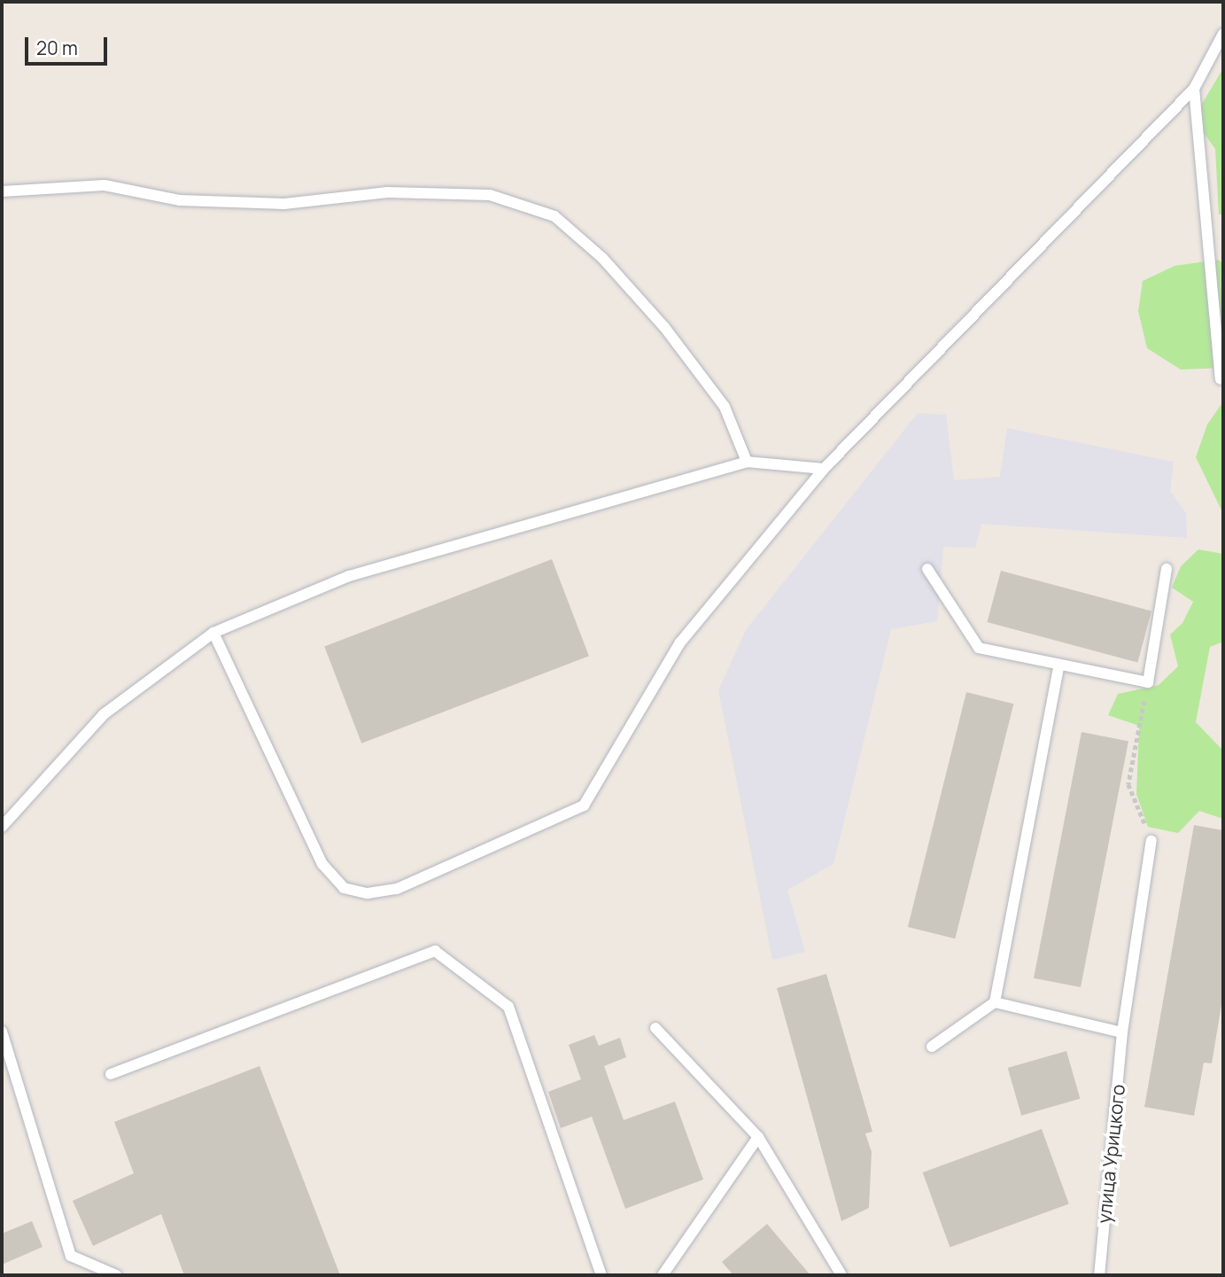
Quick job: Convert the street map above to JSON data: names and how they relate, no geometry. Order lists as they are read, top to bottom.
{
  "streets": {
    "lane": ["улица Урицкого"]
  },
  "scale_bar": "20 m"
}
